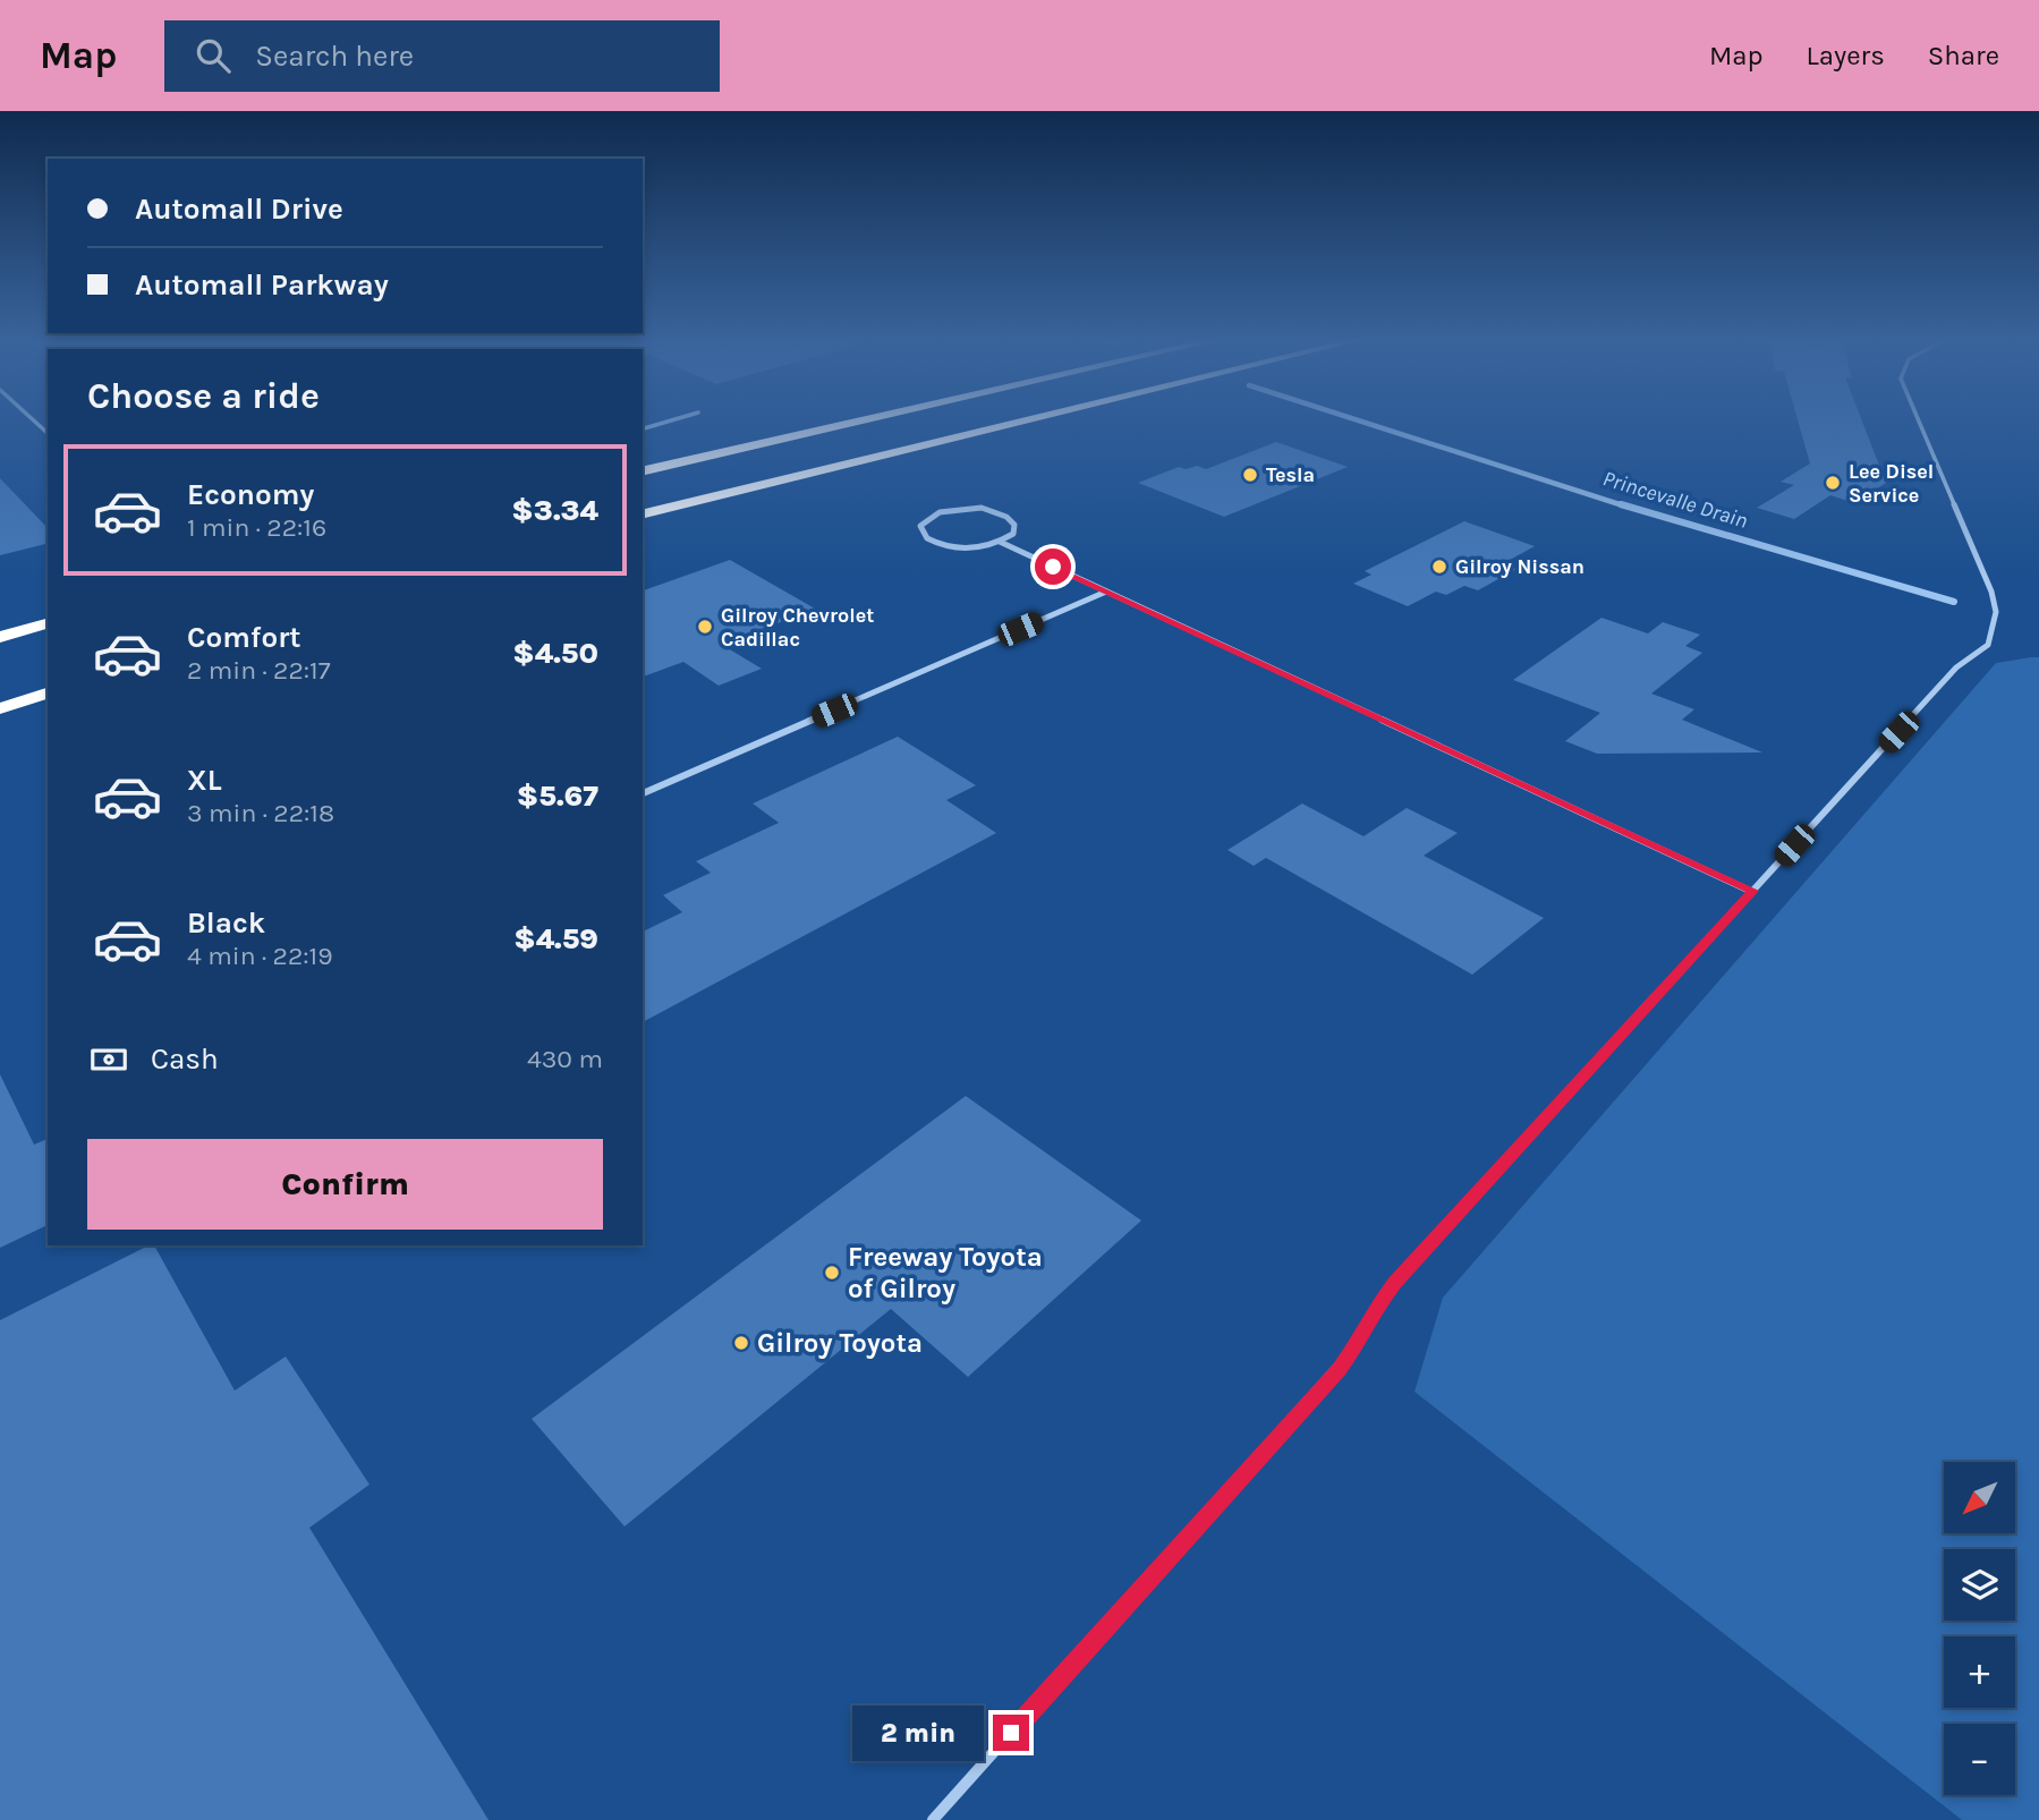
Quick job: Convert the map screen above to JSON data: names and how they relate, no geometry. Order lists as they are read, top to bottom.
{
  "water": ["Princevalle Drain"],
  "places": [
    "Tesla",
    "Lee Disel Service",
    "Gilroy Nissan",
    "Gilroy Chevrolet Cadillac",
    "Freeway Toyota of Gilroy",
    "Gilroy Toyota"
  ],
  "north": "bottom left",
  "page": {
    "header": "Map",
    "search": "Search here",
    "nav": ["Map", "Layers", "Share"],
    "banner": ["Automall Drive", "Automall Parkway"],
    "heading": "Choose a ride",
    "list": [
      {
        "name": "Economy",
        "note": "1 min · 22:16",
        "value": "$3.34"
      },
      {
        "name": "Comfort",
        "note": "2 min · 22:17",
        "value": "$4.50"
      },
      {
        "name": "XL",
        "note": "3 min · 22:18",
        "value": "$5.67"
      },
      {
        "name": "Black",
        "note": "4 min · 22:19",
        "value": "$4.59"
      }
    ],
    "pay": ["Cash", "430 m"],
    "buttons": "Confirm",
    "map_buttons": ["+", "−"],
    "bubble": "2 min"
  }
}
